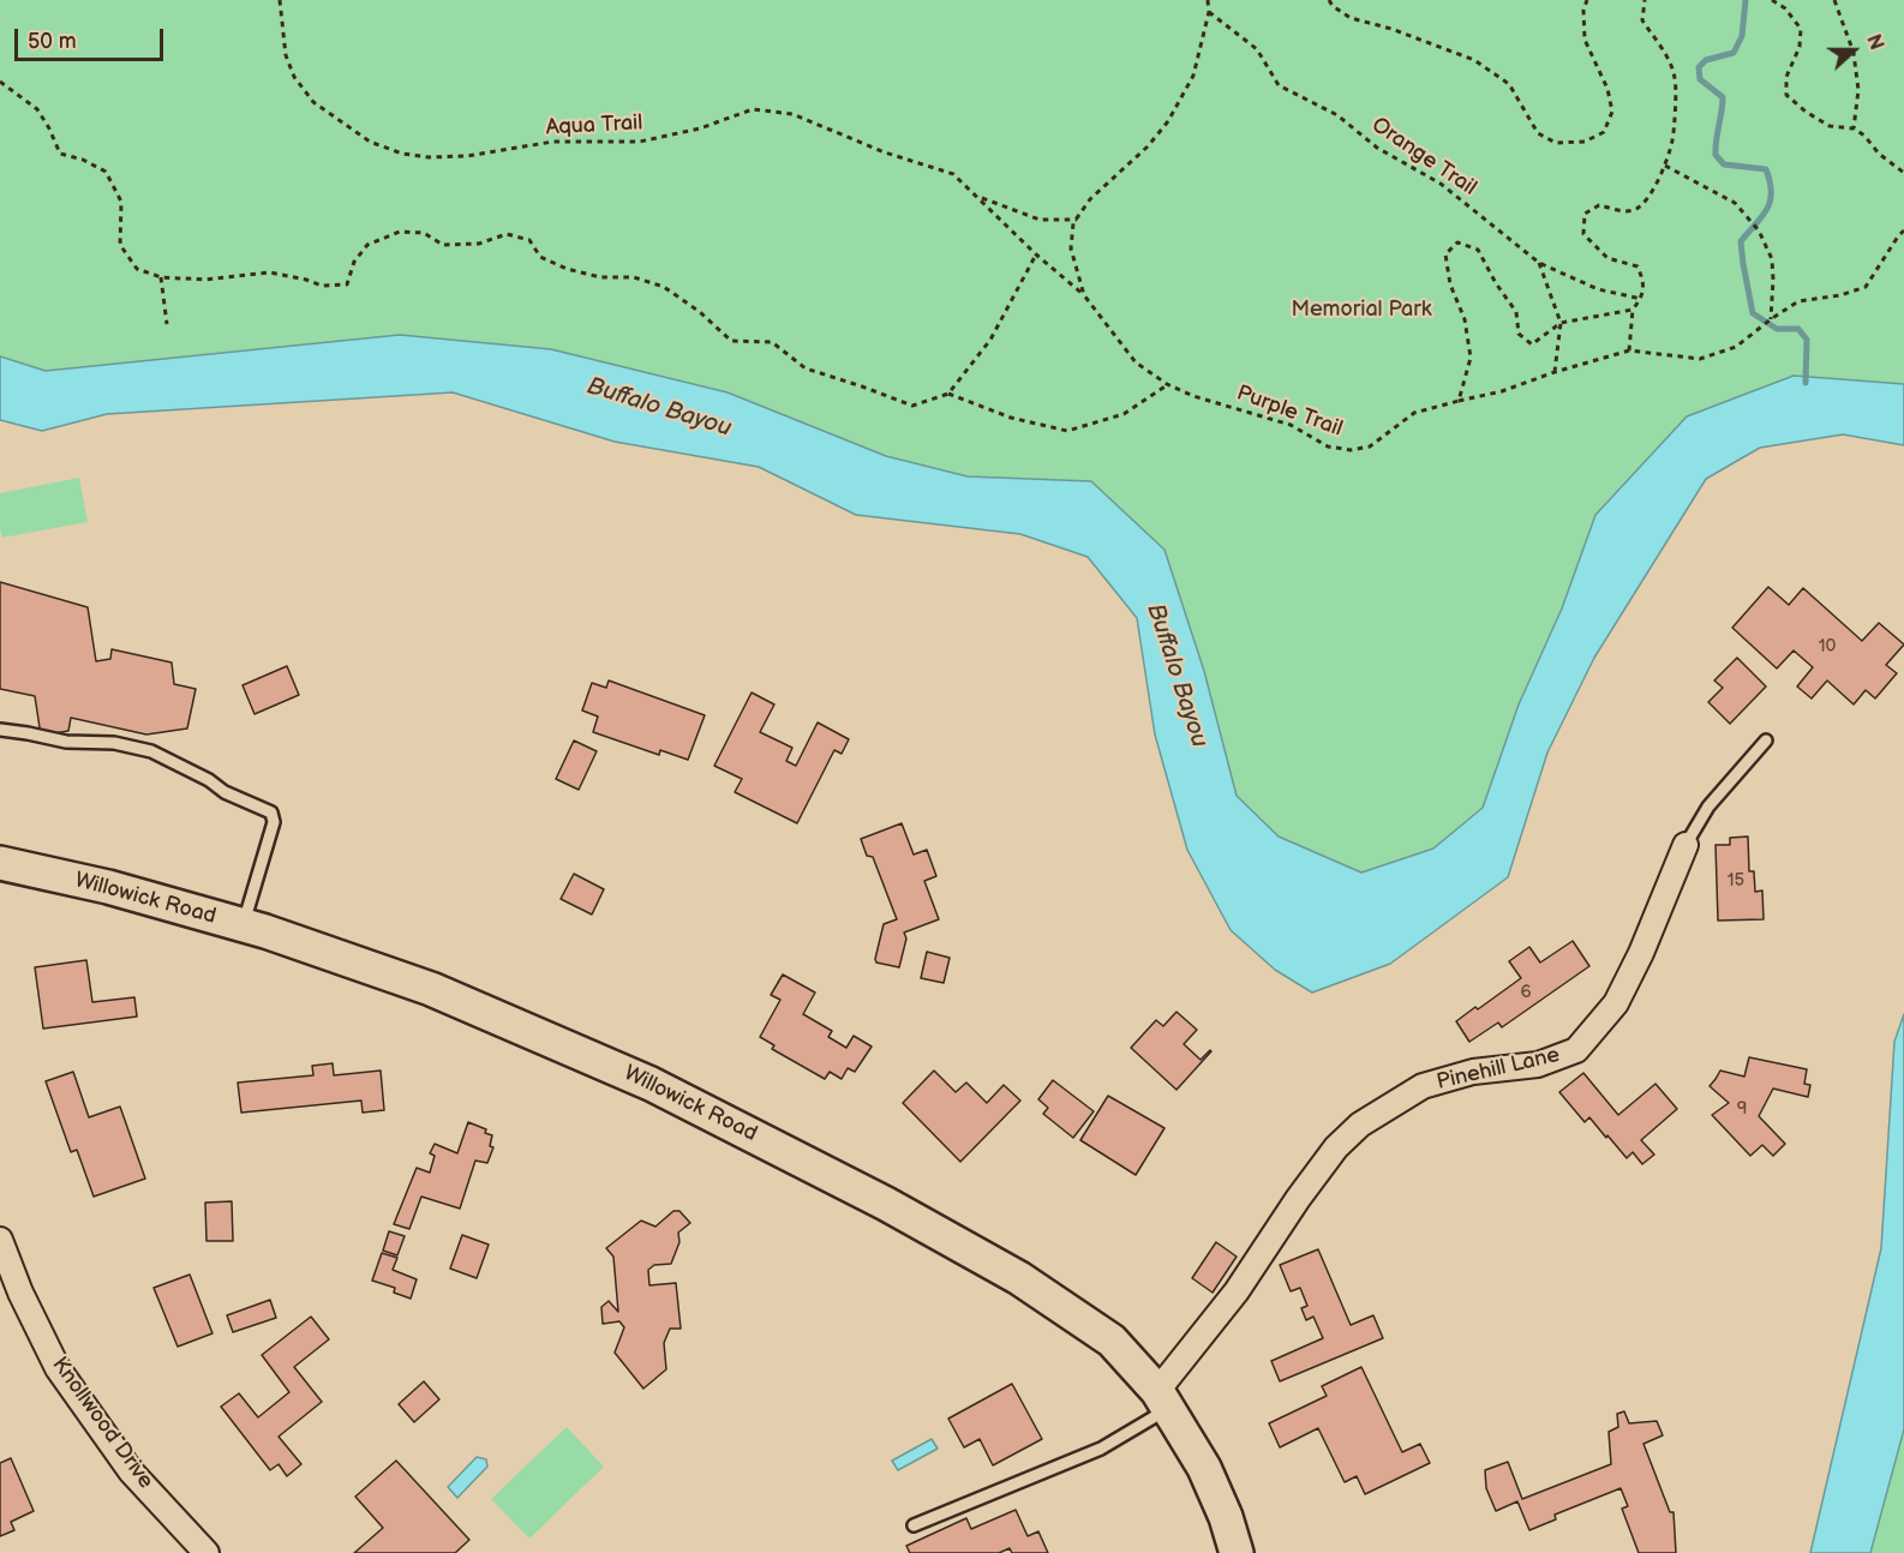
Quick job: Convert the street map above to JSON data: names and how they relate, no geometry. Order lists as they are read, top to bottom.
{
  "streets": {
    "street": ["Willowick Road", "Pinehill Lane", "Knollwood Drive"],
    "path": ["Aqua Trail", "Orange Trail", "Purple Trail"]
  },
  "crossings": [
    ["Aqua Trail", "Purple Trail"],
    ["Willowick Road", "Pinehill Lane"]
  ],
  "water": ["Buffalo Bayou"],
  "parks": ["Memorial Park"],
  "house_numbers": [
    "10",
    "15",
    "6",
    "9"
  ],
  "scale_bar": "50 m",
  "north": "right"
}
